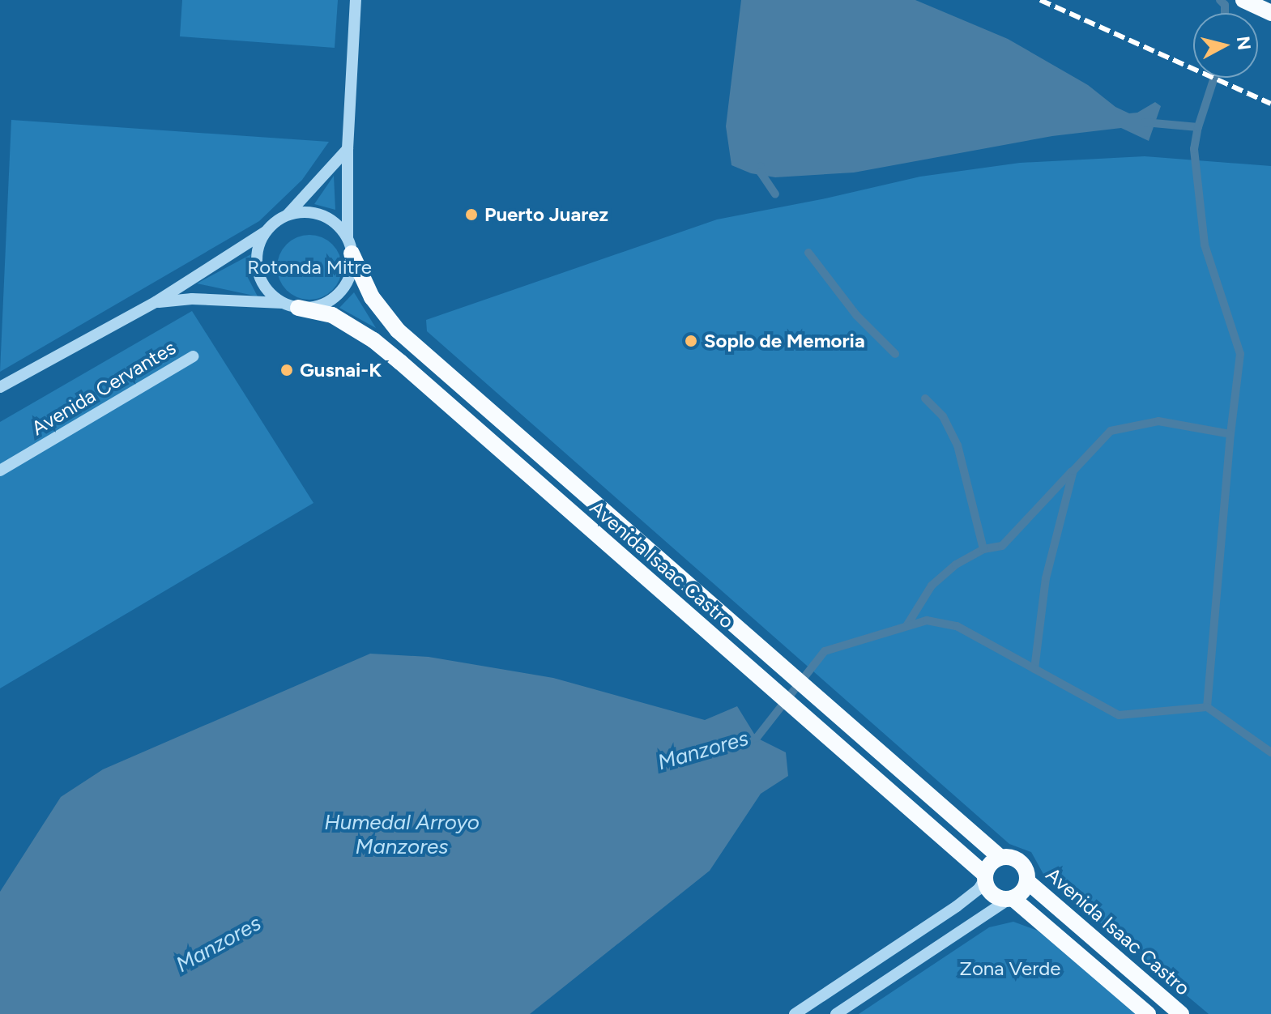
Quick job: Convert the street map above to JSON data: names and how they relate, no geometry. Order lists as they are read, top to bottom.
{
  "streets": {
    "main road": ["Avenida Isaac Castro"],
    "street": ["Avenida Cervantes"]
  },
  "water": ["Manzores", "Humedal Arroyo Manzores"],
  "parks": ["Rotonda Mitre", "Zona Verde"],
  "places": ["Puerto Juarez", "Soplo de Memoria", "Gusnai-K"],
  "north": "right"
}
